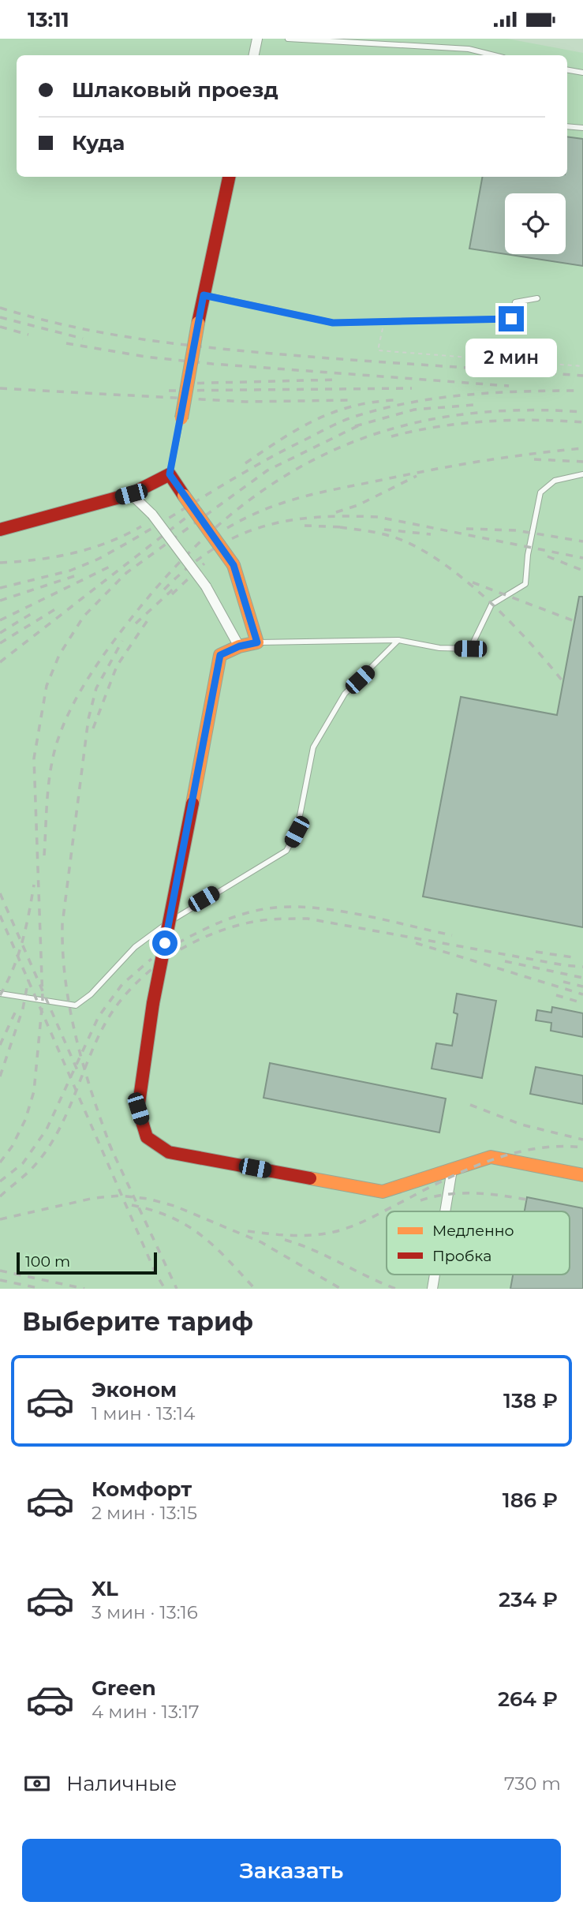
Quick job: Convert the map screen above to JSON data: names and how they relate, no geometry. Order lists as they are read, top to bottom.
{
  "legend": ["Медленно", "Пробка"],
  "scale_bar": "100 m",
  "page": {
    "status": "13:11",
    "banner": ["Шлаковый проезд", "Куда"],
    "bubble": "2 мин",
    "scale": "100 m",
    "heading": "Выберите тариф",
    "list": [
      {
        "name": "Эконом",
        "note": "1 мин · 13:14",
        "value": "138 ₽"
      },
      {
        "name": "Комфорт",
        "note": "2 мин · 13:15",
        "value": "186 ₽"
      },
      {
        "name": "XL",
        "note": "3 мин · 13:16",
        "value": "234 ₽"
      },
      {
        "name": "Green",
        "note": "4 мин · 13:17",
        "value": "264 ₽"
      }
    ],
    "pay": ["Наличные", "730 m"],
    "buttons": "Заказать"
  }
}
